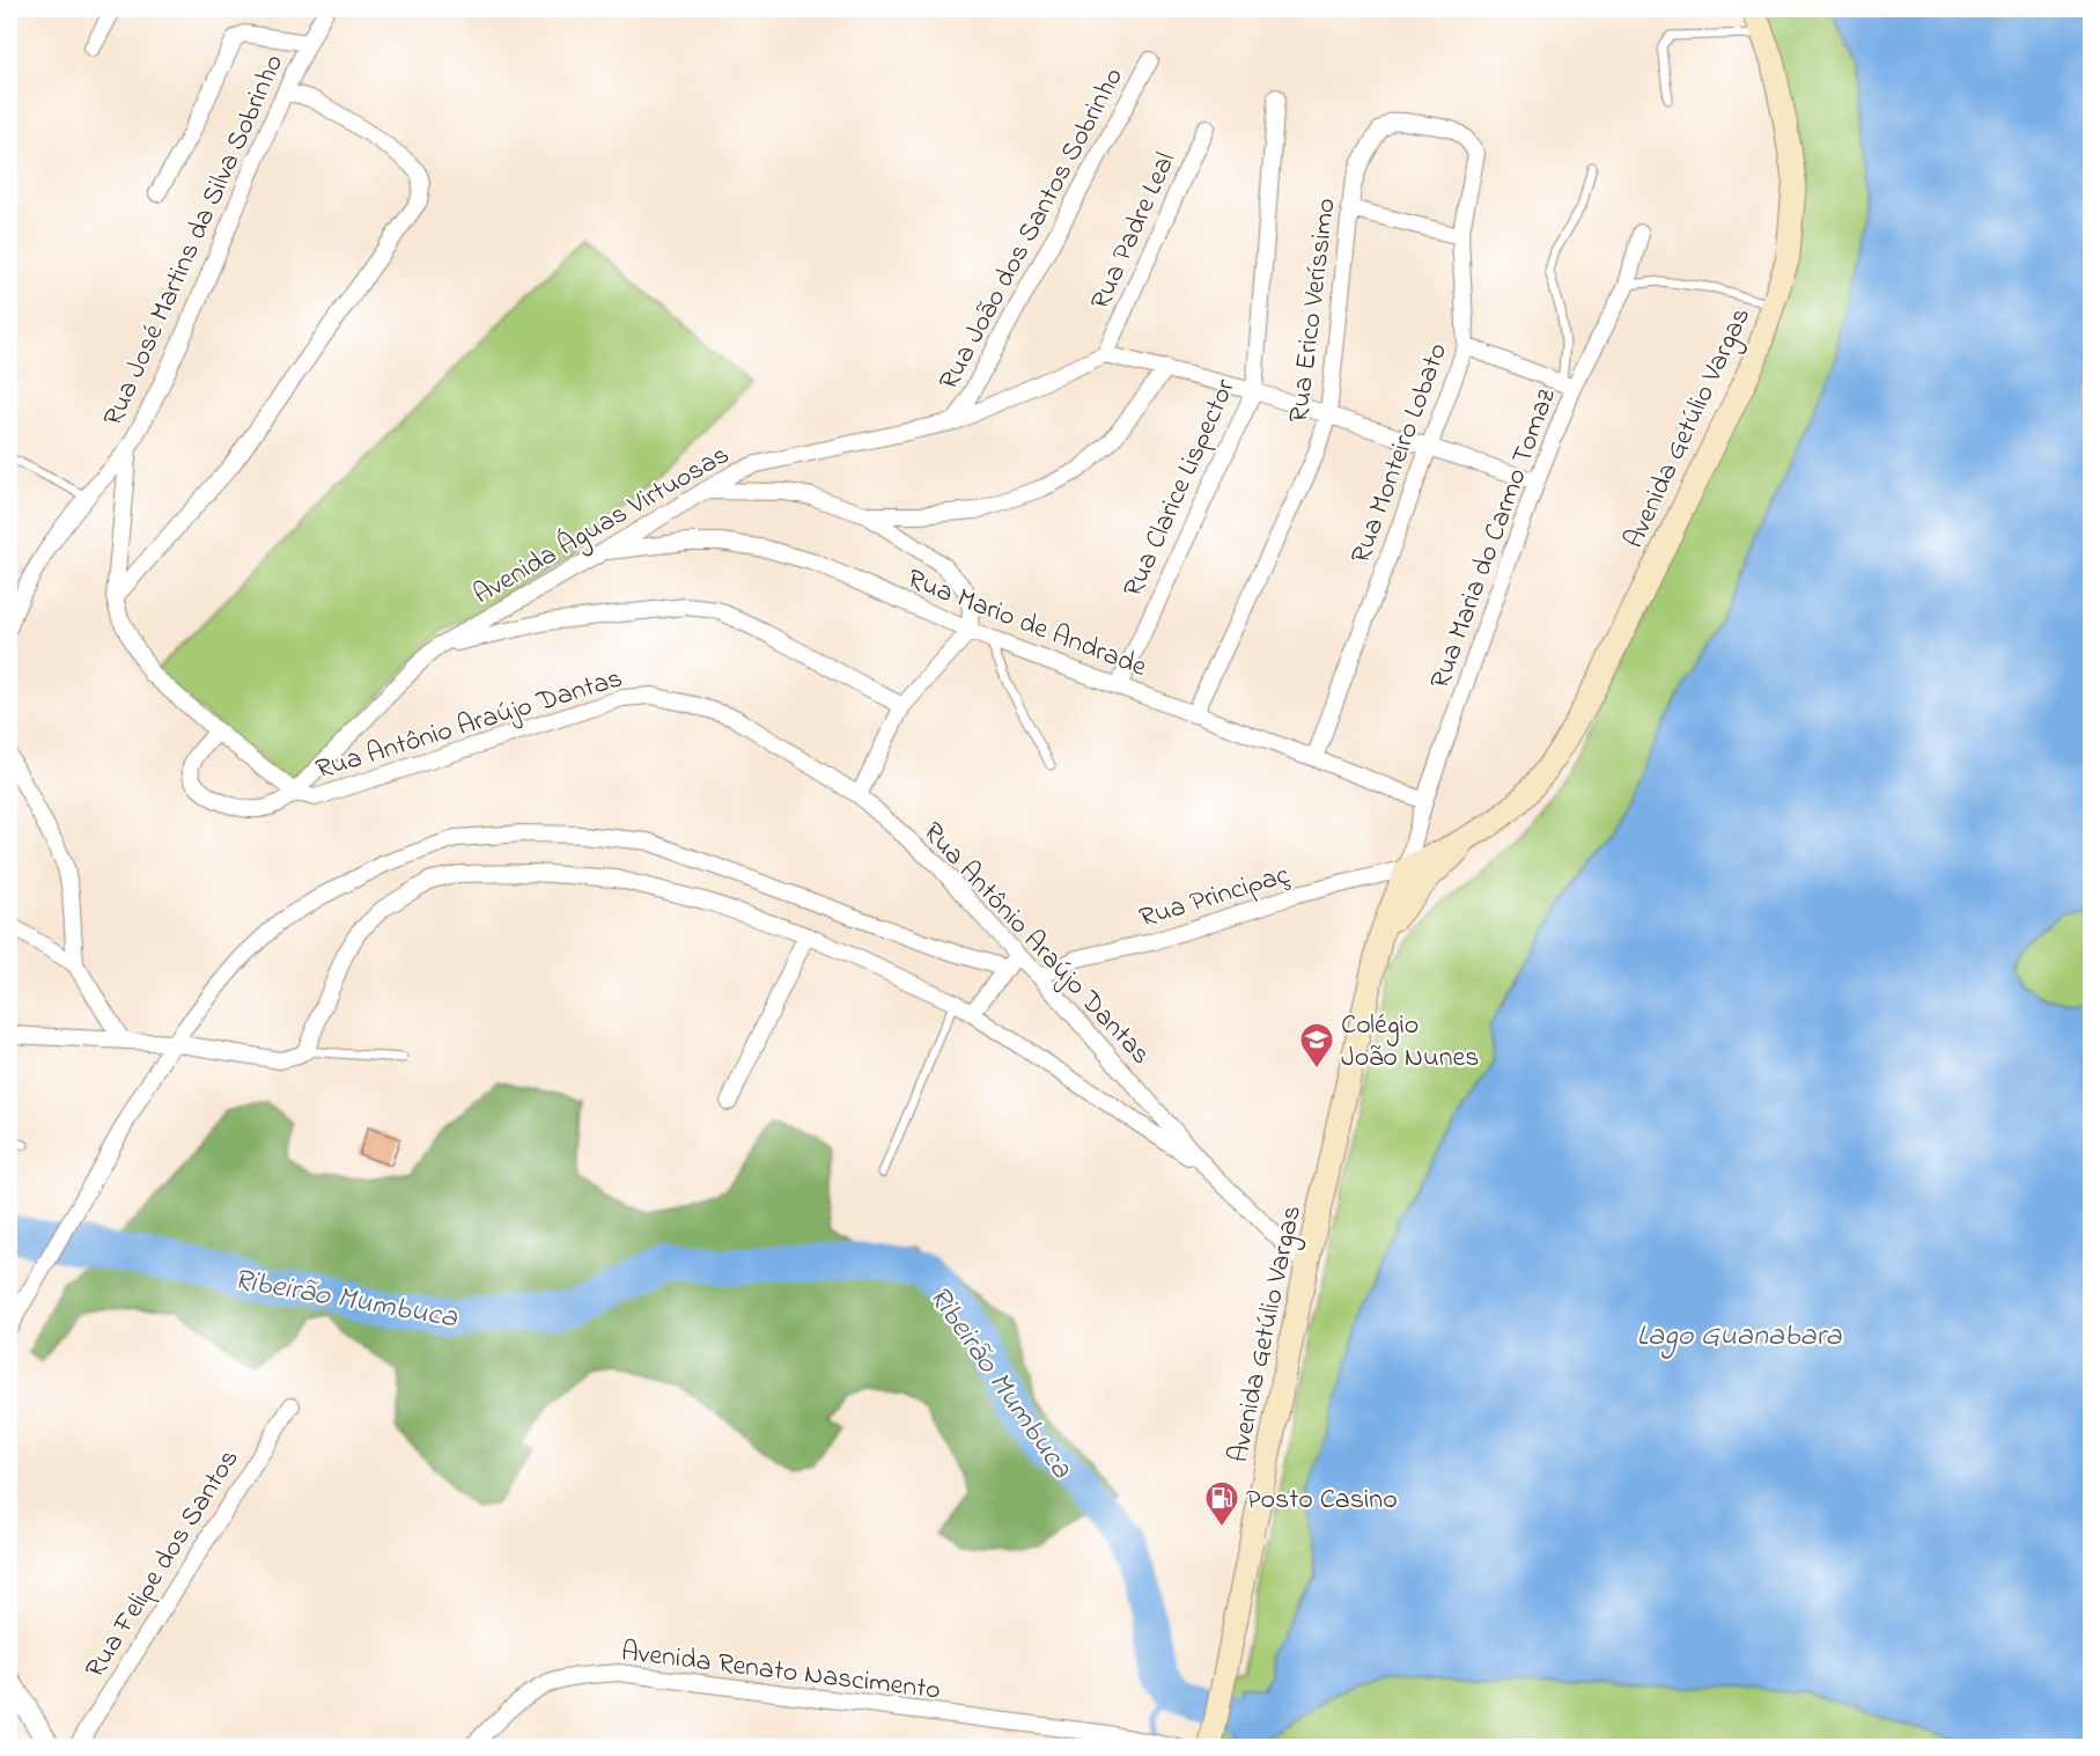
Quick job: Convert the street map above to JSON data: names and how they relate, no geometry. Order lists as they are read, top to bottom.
{
  "streets": {
    "main road": ["Avenida Getúlio Vargas"],
    "street": [
      "Rua João dos Santos Sobrinho",
      "Rua Padre Leal",
      "Rua José Martins da Silva Sobrinho",
      "Rua Erico Veríssimo",
      "Rua Monteiro Lobato",
      "Rua Clarice Lispector",
      "Avenida Águas Virtuosas",
      "Rua Maria do Carmo Tomaz",
      "Rua Mario de Andrade",
      "Rua Antônio Araújo Dantas",
      "Rua Principaç",
      "Rua Felipe dos Santos",
      "Avenida Renato Nascimento"
    ]
  },
  "crossings": [
    ["Rua João dos Santos Sobrinho", "Avenida Águas Virtuosas"],
    ["Rua Padre Leal", "Avenida Águas Virtuosas"],
    ["Rua Erico Veríssimo", "Rua Monteiro Lobato"],
    ["Rua Erico Veríssimo", "Rua Mario de Andrade"],
    ["Avenida Getúlio Vargas", "Rua Maria do Carmo Tomaz"],
    ["Avenida Getúlio Vargas", "Rua Antônio Araújo Dantas"],
    ["Avenida Getúlio Vargas", "Rua Principaç"],
    ["Rua Monteiro Lobato", "Rua Mario de Andrade"],
    ["Rua Clarice Lispector", "Rua Mario de Andrade"],
    ["Avenida Águas Virtuosas", "Rua Mario de Andrade"],
    ["Avenida Águas Virtuosas", "Rua Antônio Araújo Dantas"],
    ["Rua Maria do Carmo Tomaz", "Rua Mario de Andrade"],
    ["Rua Maria do Carmo Tomaz", "Rua Principaç"],
    ["Rua Antônio Araújo Dantas", "Rua Principaç"]
  ],
  "water": ["Ribeirão Mumbuca", "Lago Guanabara"],
  "places": {
    "school or university": ["Colégio João Nunes"],
    "fuel station": ["Posto Casino"]
  }
}
